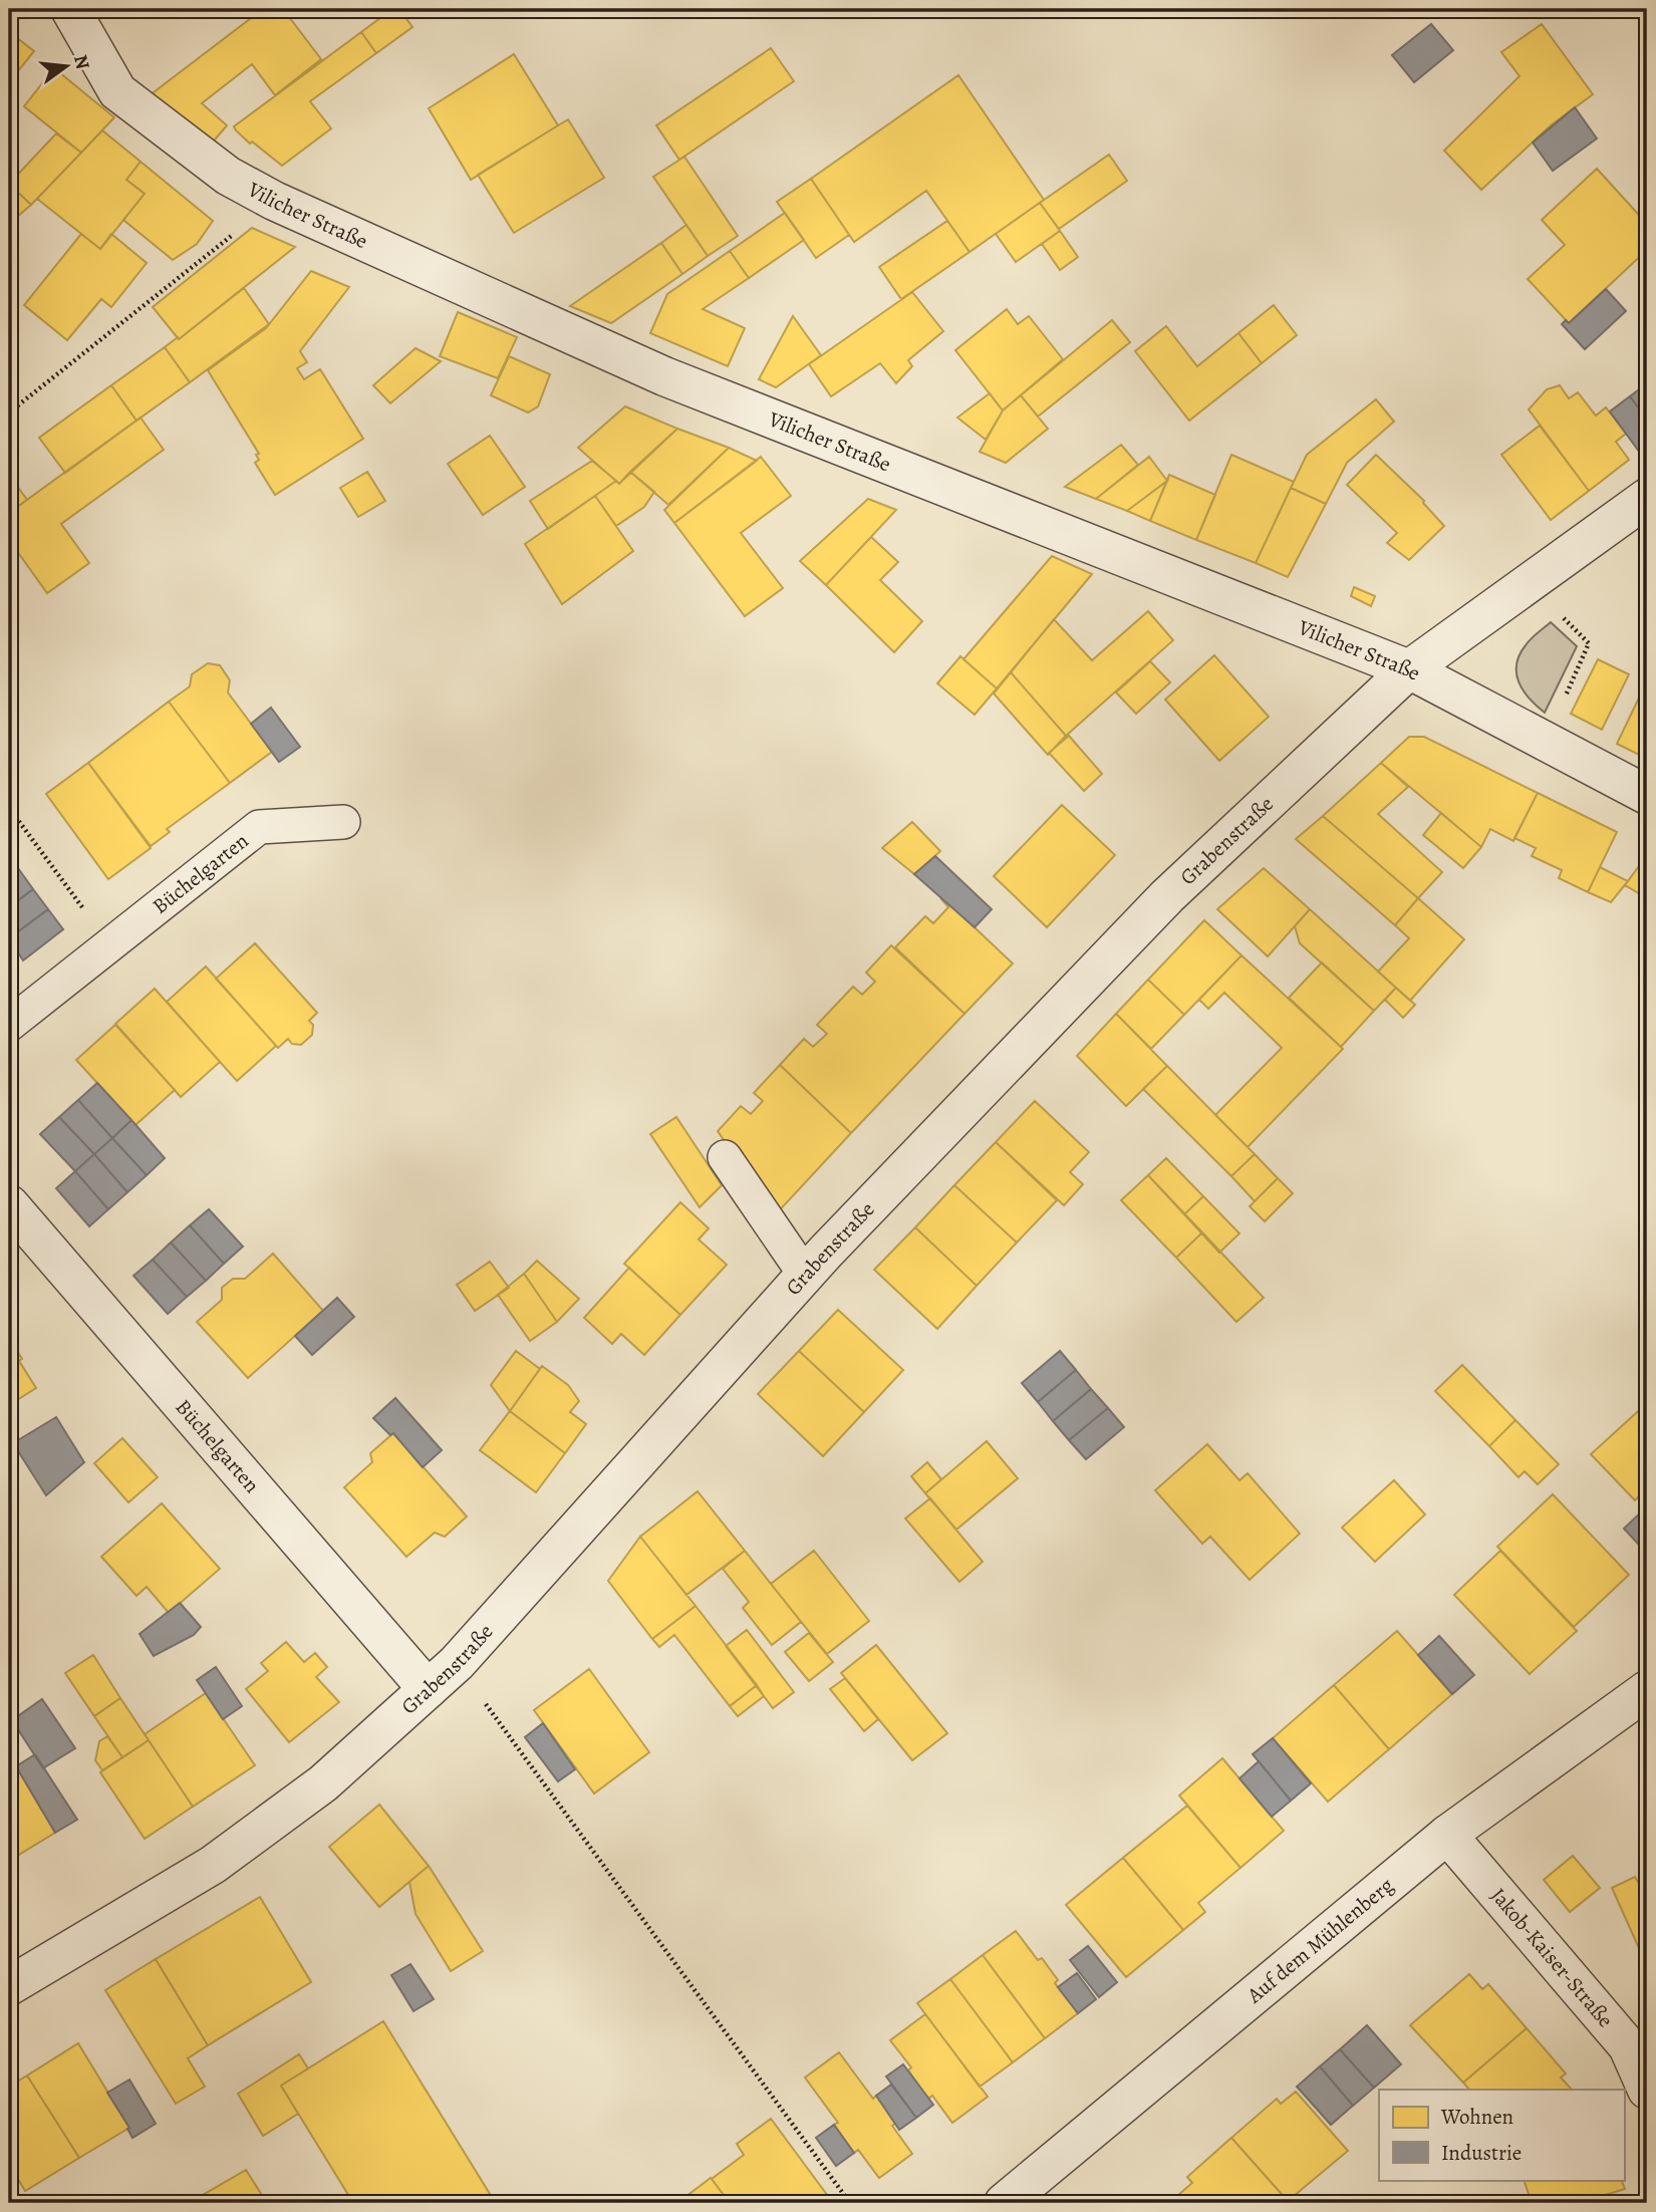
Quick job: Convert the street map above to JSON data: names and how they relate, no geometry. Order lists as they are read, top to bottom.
{
  "streets": {
    "street": [
      "Vilicher Straße",
      "Grabenstraße",
      "Büchelgarten",
      "Auf dem Mühlenberg",
      "Jakob-Kaiser-Straße"
    ]
  },
  "crossings": [
    ["Vilicher Straße", "Grabenstraße"],
    ["Grabenstraße", "Büchelgarten"],
    ["Auf dem Mühlenberg", "Jakob-Kaiser-Straße"]
  ],
  "legend": ["Wohnen", "Industrie"],
  "north": "right"
}
